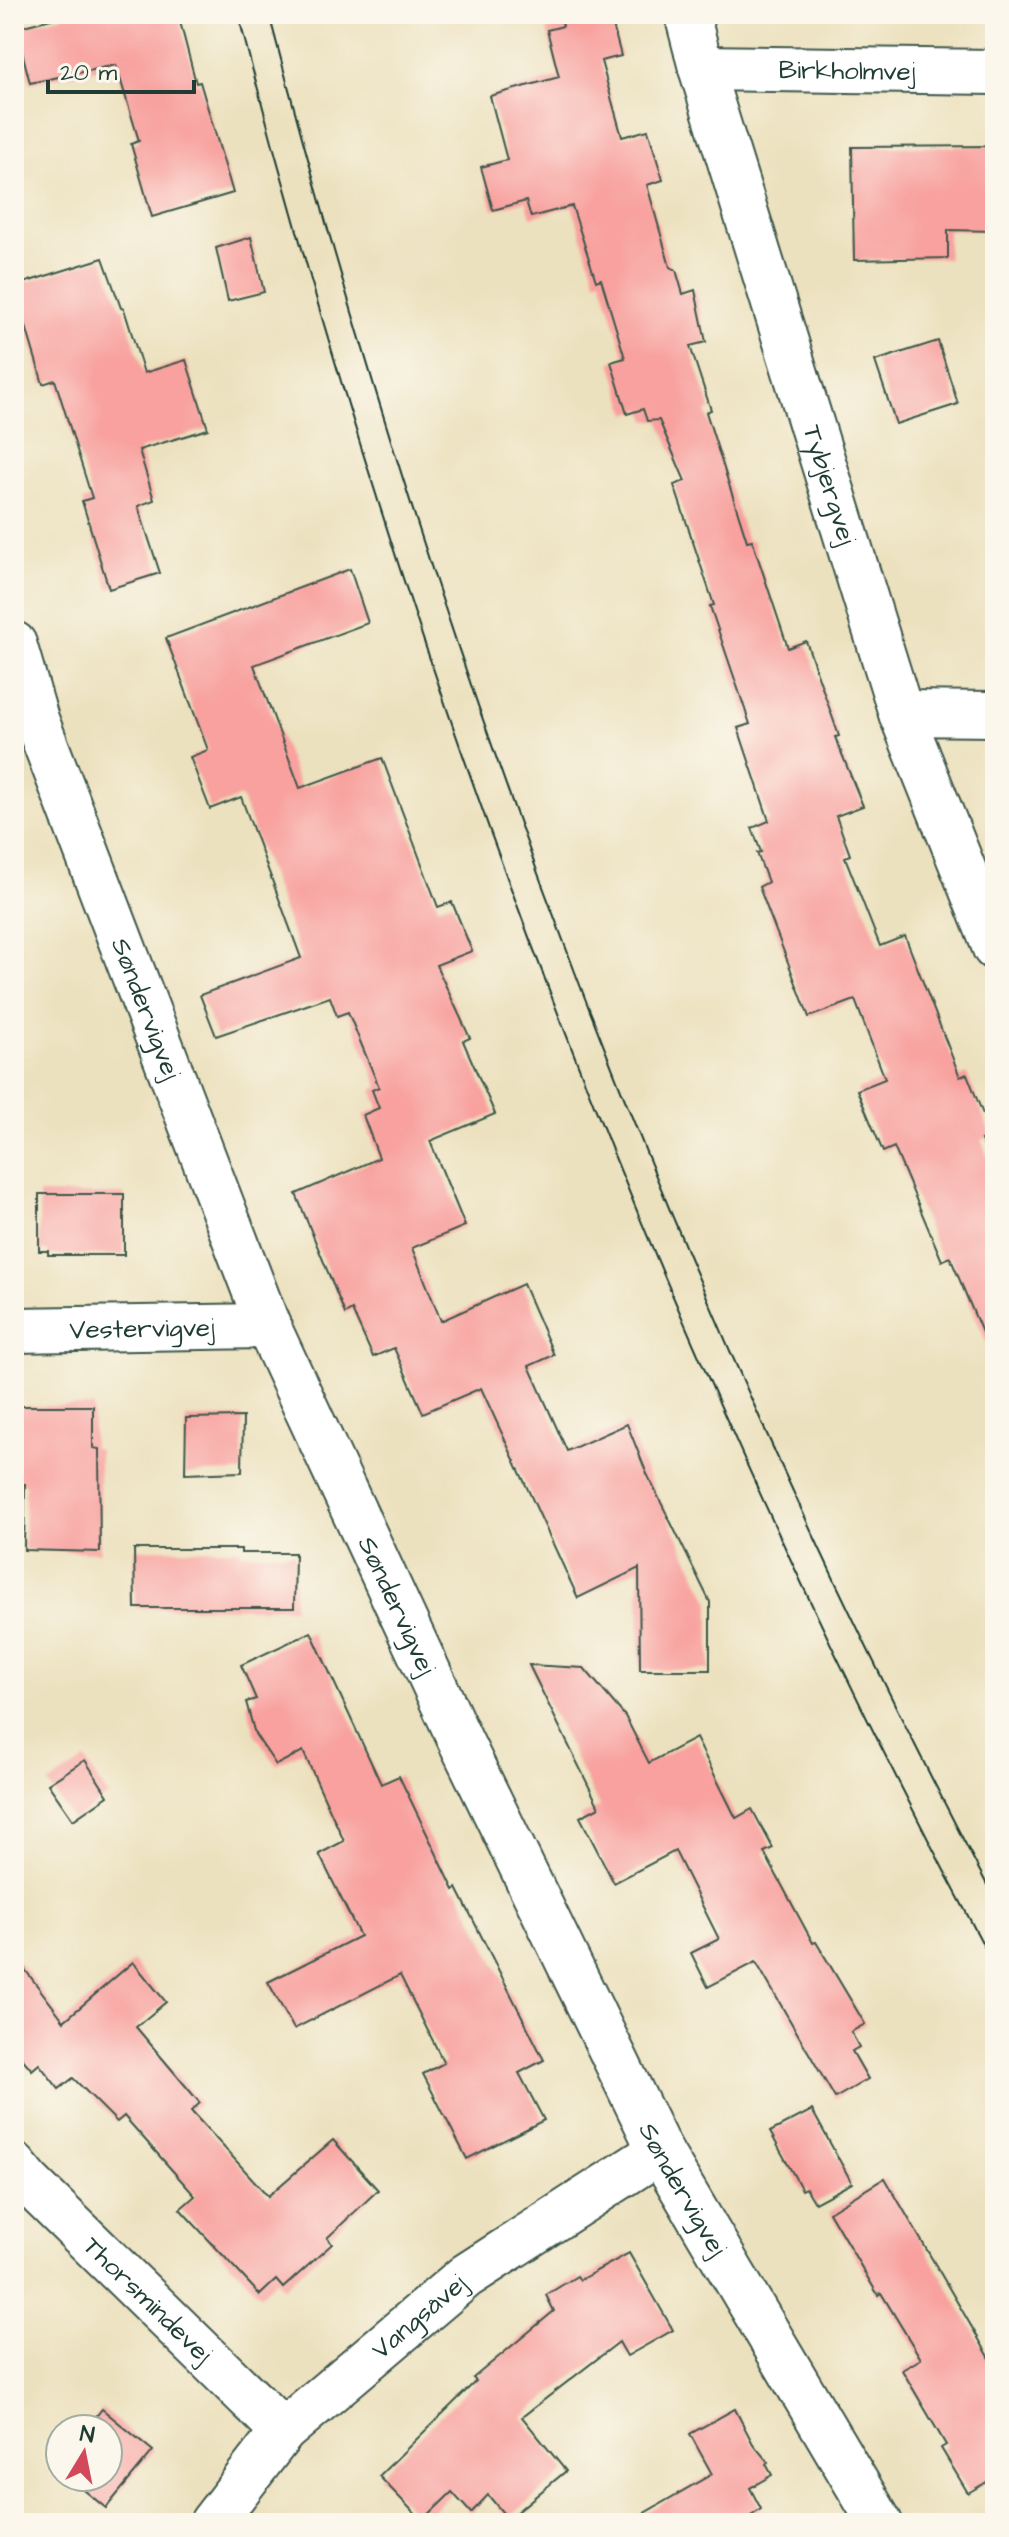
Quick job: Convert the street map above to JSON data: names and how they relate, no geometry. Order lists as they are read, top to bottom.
{
  "streets": {
    "street": [
      "Birkholmvej",
      "Tybjergvej",
      "Søndervigvej",
      "Vestervigvej",
      "Thorsmindevej",
      "Vangsåvej"
    ]
  },
  "crossings": [
    ["Birkholmvej", "Tybjergvej"],
    ["Søndervigvej", "Vestervigvej"],
    ["Søndervigvej", "Vangsåvej"],
    ["Thorsmindevej", "Vangsåvej"]
  ],
  "scale_bar": "20 m",
  "north": "top"
}
